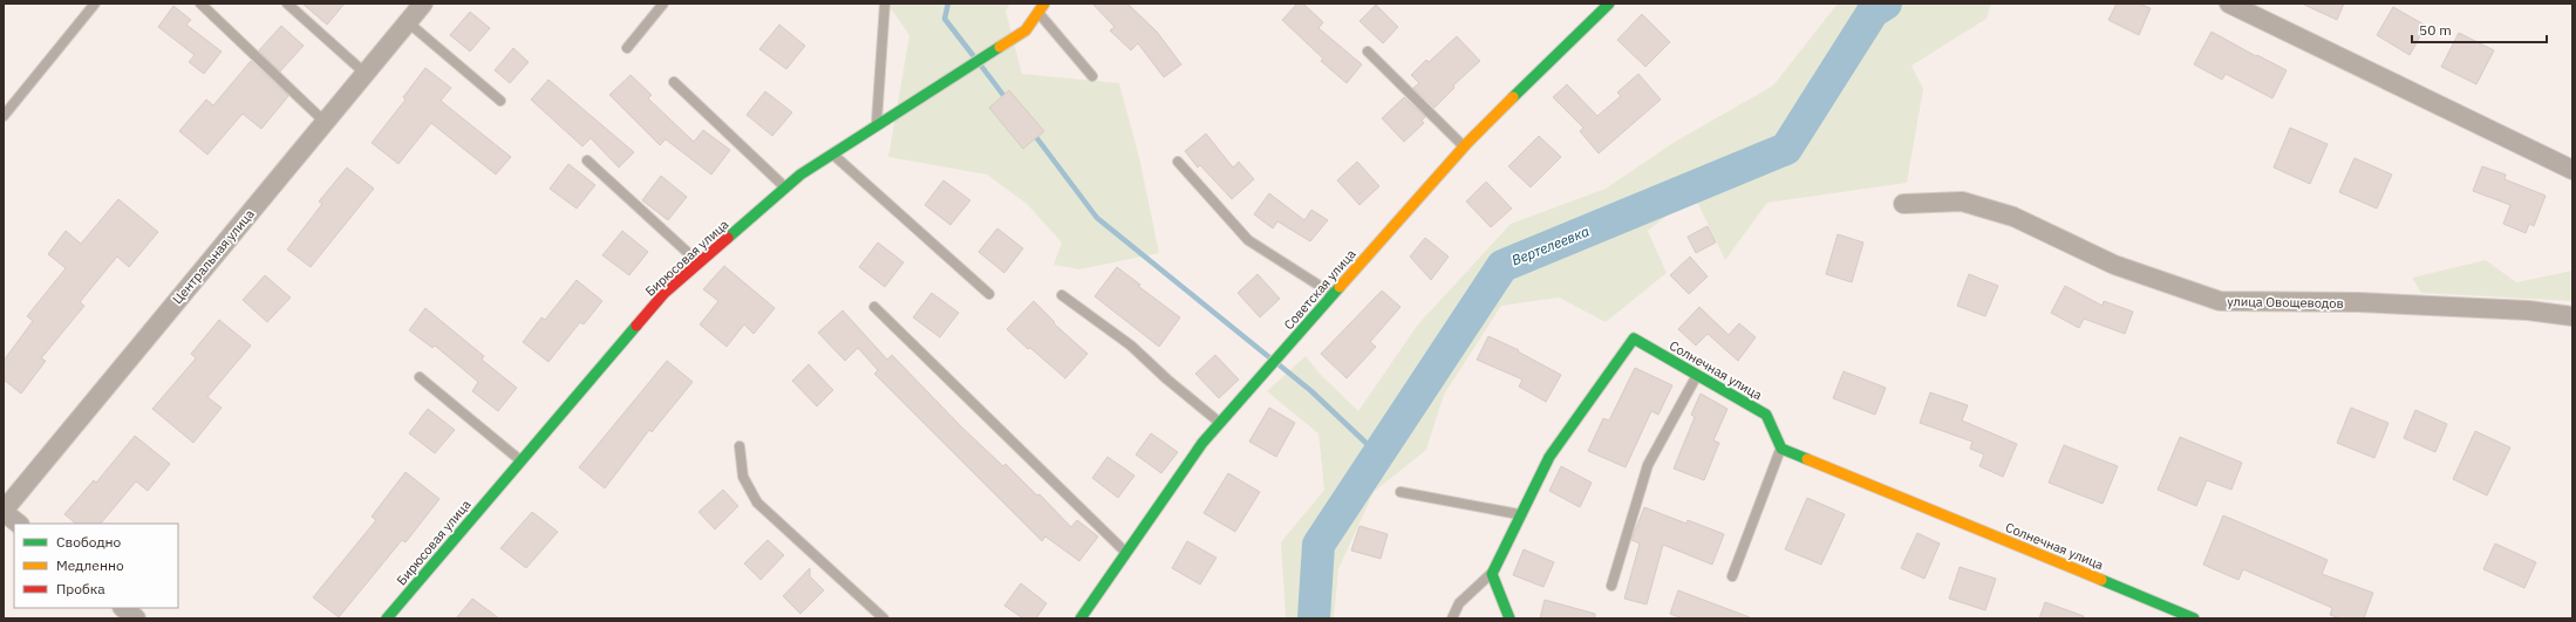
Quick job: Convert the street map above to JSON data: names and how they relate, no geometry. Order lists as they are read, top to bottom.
{
  "streets": {
    "street": [
      "Центральная улица",
      "Бирюсовая улица",
      "Советская улица",
      "улица Овощеводов",
      "Солнечная улица"
    ]
  },
  "water": ["Вертелеевка"],
  "legend": ["Свободно", "Медленно", "Пробка"],
  "scale_bar": "50 m"
}
